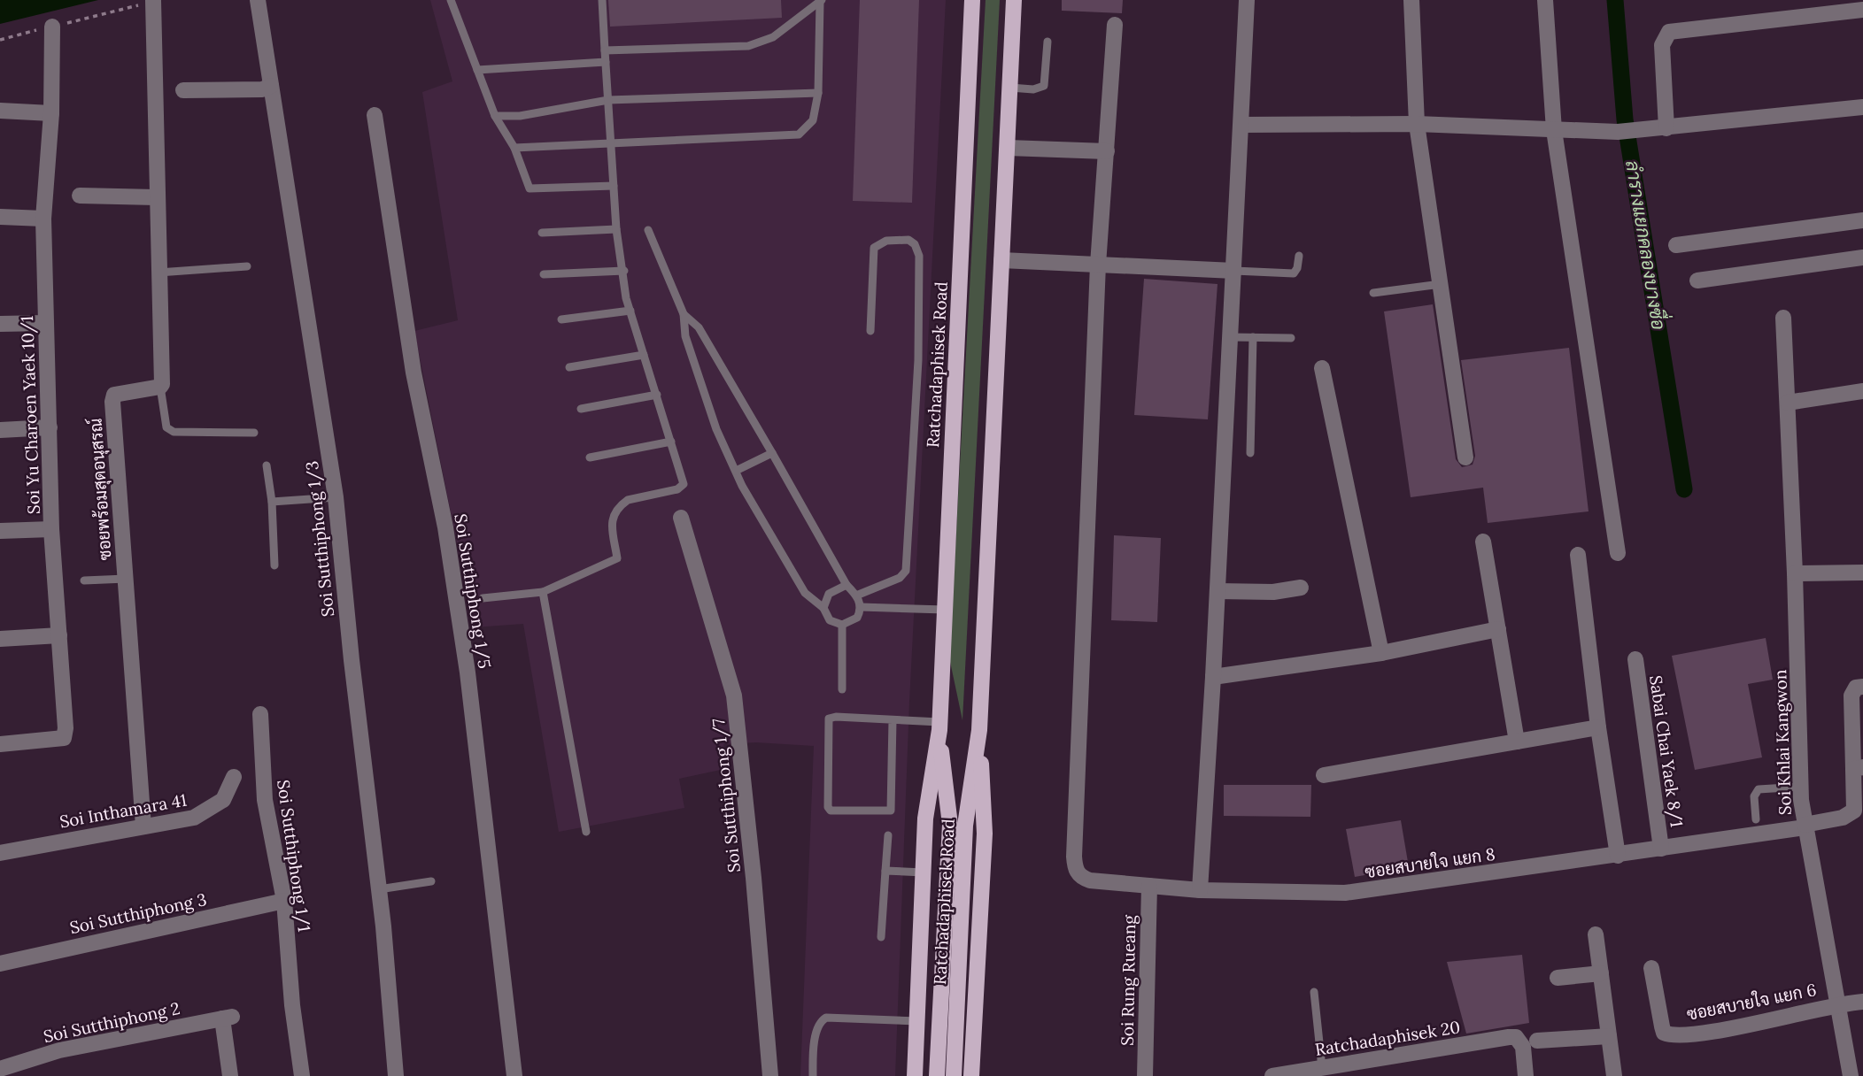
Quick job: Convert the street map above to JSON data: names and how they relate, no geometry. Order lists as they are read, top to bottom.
{
  "streets": {
    "main road": ["Ratchadaphisek Road"],
    "street": [
      "Soi Yu Charoen Yaek 10/1",
      "ซอยพร้อมสุดอนุสรณ์",
      "Soi Sutthiphong 1/3",
      "Soi Sutthiphong 1/5",
      "Soi Khlai Kangwon",
      "Sabai Chai Yaek 8/1",
      "Soi Sutthiphong 1/7",
      "Soi Inthamara 41",
      "Soi Sutthiphong 1/1",
      "ซอยสบายใจ แยก 8",
      "Soi Sutthiphong 3",
      "Soi Rung Rueang",
      "ซอยสบายใจ แยก 6",
      "Soi Sutthiphong 2",
      "Ratchadaphisek 20"
    ]
  },
  "crossings": [
    ["ซอยพร้อมสุดอนุสรณ์", "Soi Inthamara 41"],
    ["Soi Khlai Kangwon", "ซอยสบายใจ แยก 8"],
    ["Soi Khlai Kangwon", "ซอยสบายใจ แยก 6"],
    ["Sabai Chai Yaek 8/1", "ซอยสบายใจ แยก 8"],
    ["Soi Sutthiphong 1/1", "Soi Sutthiphong 3"],
    ["ซอยสบายใจ แยก 8", "Soi Rung Rueang"]
  ],
  "water": ["ลำรางแยกคลองบางซื่อ"]
}
